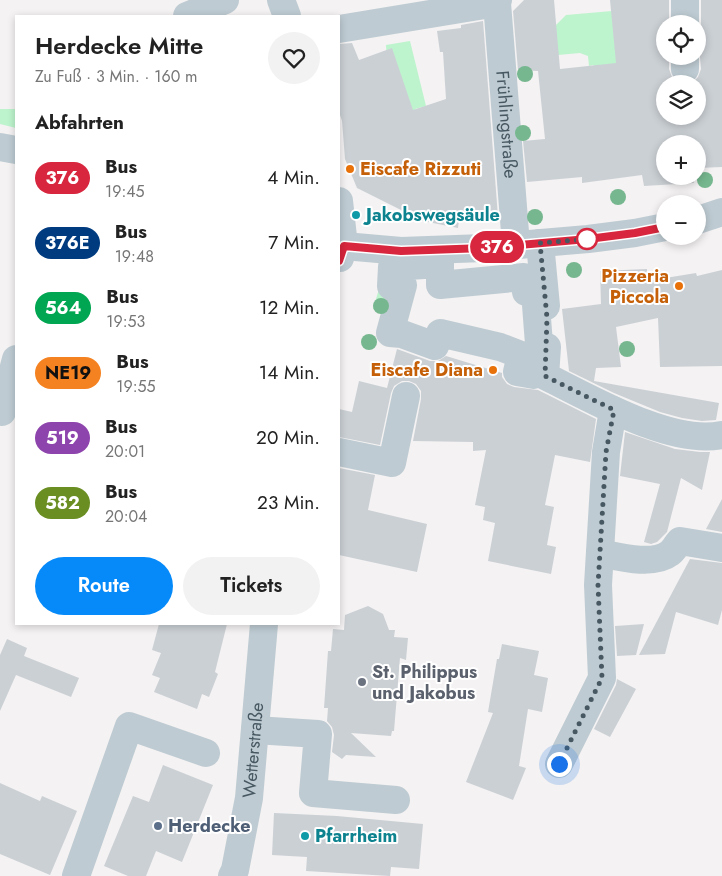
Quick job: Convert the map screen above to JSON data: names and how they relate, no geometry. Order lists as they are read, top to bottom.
{
  "streets": {
    "street": ["Frühlingstraße", "Wetterstraße"]
  },
  "places": [
    "Eiscafe Rizzuti",
    "Jakobswegsäule",
    "Pizzeria Piccola",
    "Eiscafe Diana",
    "St. Philippus und Jakobus",
    "Herdecke",
    "Pfarrheim"
  ],
  "lines": ["bus line 376"],
  "page": {
    "on_map": "376",
    "map_buttons": ["+", "−"],
    "heading": [
      ["Herdecke Mitte", "Zu Fuß · 3 Min. · 160 m"],
      "Abfahrten"
    ],
    "list": [
      {
        "mark": "376",
        "name": "Bus",
        "note": "19:45",
        "value": "4 Min."
      },
      {
        "mark": "376E",
        "name": "Bus",
        "note": "19:48",
        "value": "7 Min."
      },
      {
        "mark": "564",
        "name": "Bus",
        "note": "19:53",
        "value": "12 Min."
      },
      {
        "mark": "NE19",
        "name": "Bus",
        "note": "19:55",
        "value": "14 Min."
      },
      {
        "mark": "519",
        "name": "Bus",
        "note": "20:01",
        "value": "20 Min."
      },
      {
        "mark": "582",
        "name": "Bus",
        "note": "20:04",
        "value": "23 Min."
      }
    ],
    "buttons": ["Route", "Tickets"]
  }
}
